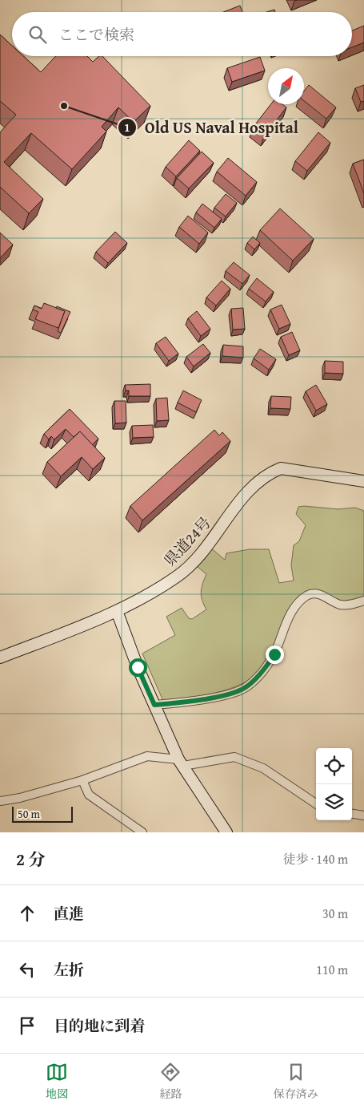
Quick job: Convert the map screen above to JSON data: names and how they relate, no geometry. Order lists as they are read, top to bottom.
{
  "streets": {
    "main road": ["県道24号"]
  },
  "places": ["Old US Naval Hospital"],
  "scale_bar": "50 m",
  "north": "top right",
  "page": {
    "search": "ここで検索",
    "scale": "50 m",
    "heading": ["2 分", "徒歩 · 140 m"],
    "list": [
      ["直進", "30 m"],
      ["左折", "110 m"],
      "目的地に到着"
    ],
    "nav": ["地図", "経路", "保存済み"]
  }
}
